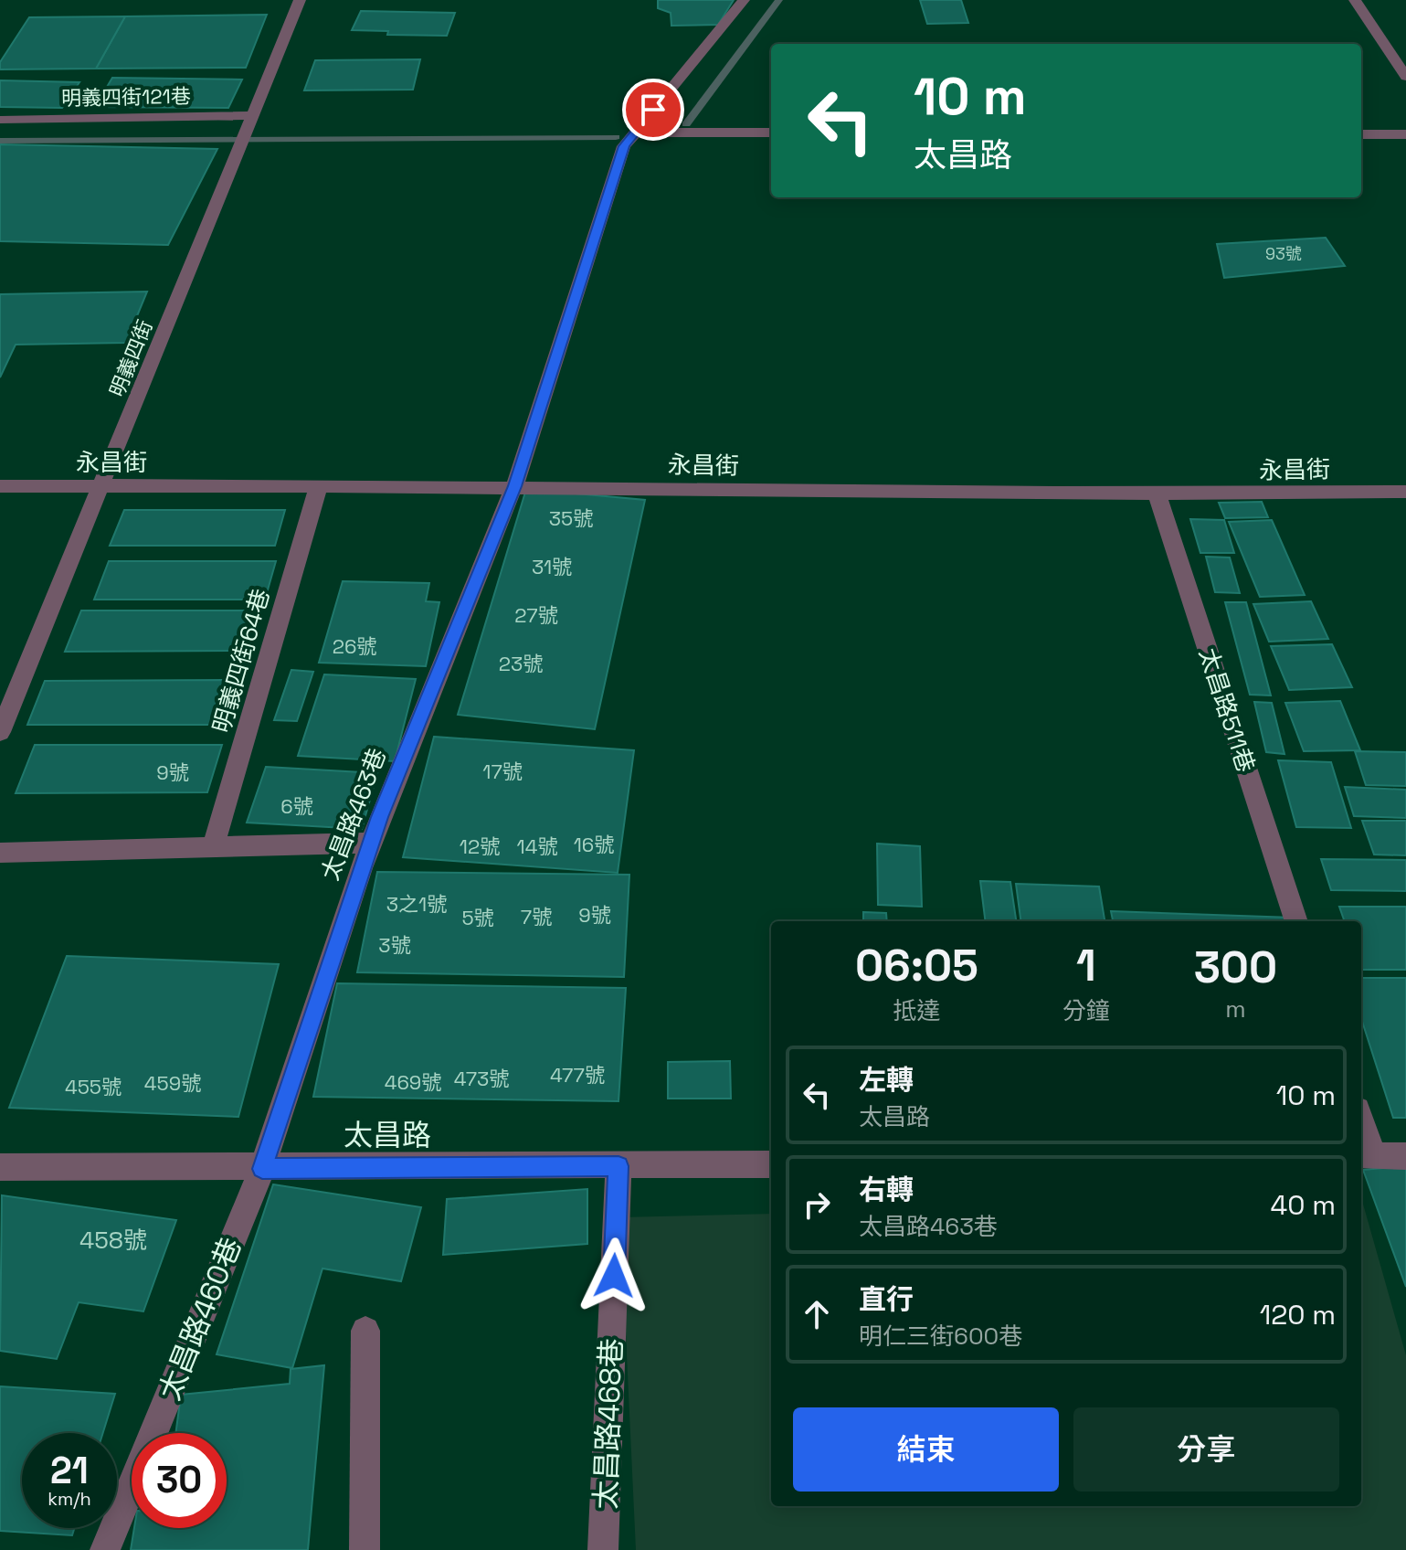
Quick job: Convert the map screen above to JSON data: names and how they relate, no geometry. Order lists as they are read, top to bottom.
{
  "streets": {
    "street": [
      "明義四街121巷",
      "明義四街",
      "永昌街",
      "明義四街64巷",
      "太昌路511巷",
      "太昌路463巷",
      "太昌路",
      "太昌路460巷",
      "太昌路468巷"
    ]
  },
  "crossings": [
    ["明義四街121巷", "明義四街"],
    ["明義四街", "永昌街"],
    ["永昌街", "明義四街64巷"],
    ["永昌街", "太昌路511巷"],
    ["永昌街", "太昌路463巷"],
    ["太昌路463巷", "太昌路"],
    ["太昌路463巷", "太昌路460巷"],
    ["太昌路", "太昌路460巷"],
    ["太昌路", "太昌路468巷"]
  ],
  "house_numbers": [
    "93號",
    "35號",
    "31號",
    "27號",
    "26號",
    "23號",
    "17號",
    "9號",
    "6號",
    "16號",
    "12號",
    "14號",
    "3之1號",
    "9號",
    "7號",
    "5號",
    "3號",
    "477號",
    "473號",
    "469號",
    "459號",
    "455號",
    "458號"
  ],
  "page": {
    "turn": ["10 m", "太昌路"],
    "eta": [
      "06:05",
      "抵達",
      "1",
      "分鐘",
      "300",
      "m"
    ],
    "list": [
      {
        "name": "左轉",
        "note": "太昌路",
        "value": "10 m"
      },
      {
        "name": "右轉",
        "note": "太昌路463巷",
        "value": "40 m"
      },
      {
        "name": "直行",
        "note": "明仁三街600巷",
        "value": "120 m"
      }
    ],
    "buttons": ["結束", "分享"],
    "speed": "21 km/h",
    "limit": "30"
  }
}
